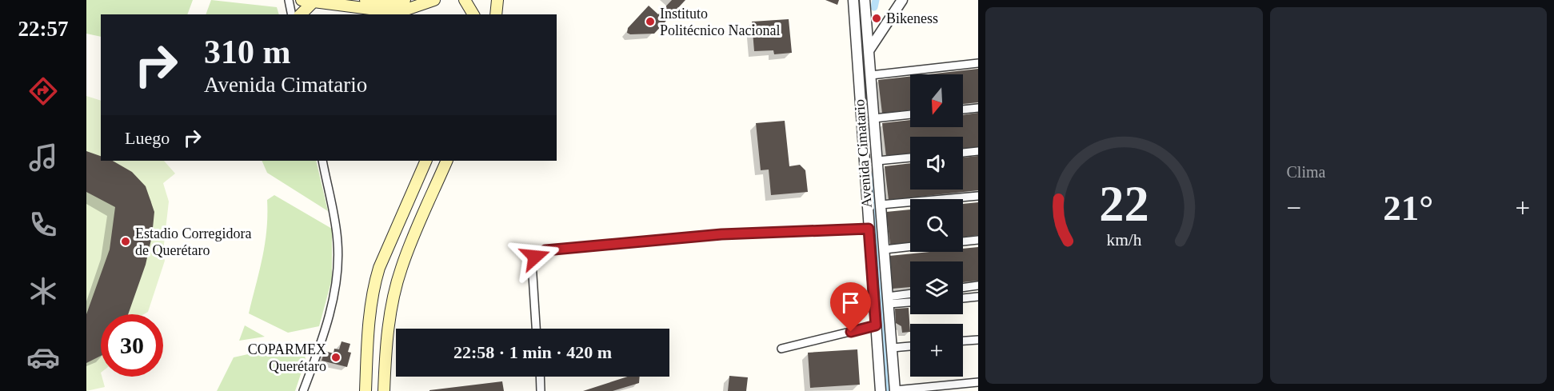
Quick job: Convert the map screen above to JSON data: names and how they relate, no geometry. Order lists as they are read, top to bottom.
{
  "streets": {
    "street": ["Avenida Cimatario"]
  },
  "places": [
    "Bikeness",
    "Instituto Politécnico Nacional",
    "Estadio Corregidora de Querétaro",
    "COPARMEX Querétaro"
  ],
  "north": "bottom",
  "page": {
    "tabs": "22:57",
    "tile": "Clima",
    "turn": ["310 m", "Avenida Cimatario"],
    "map_buttons": "+",
    "then": "Luego",
    "heat": ["−", "21°", "+"],
    "limit": "30",
    "trip": "22:58 · 1 min · 420 m",
    "gauge": ["22", "km/h"]
  }
}
